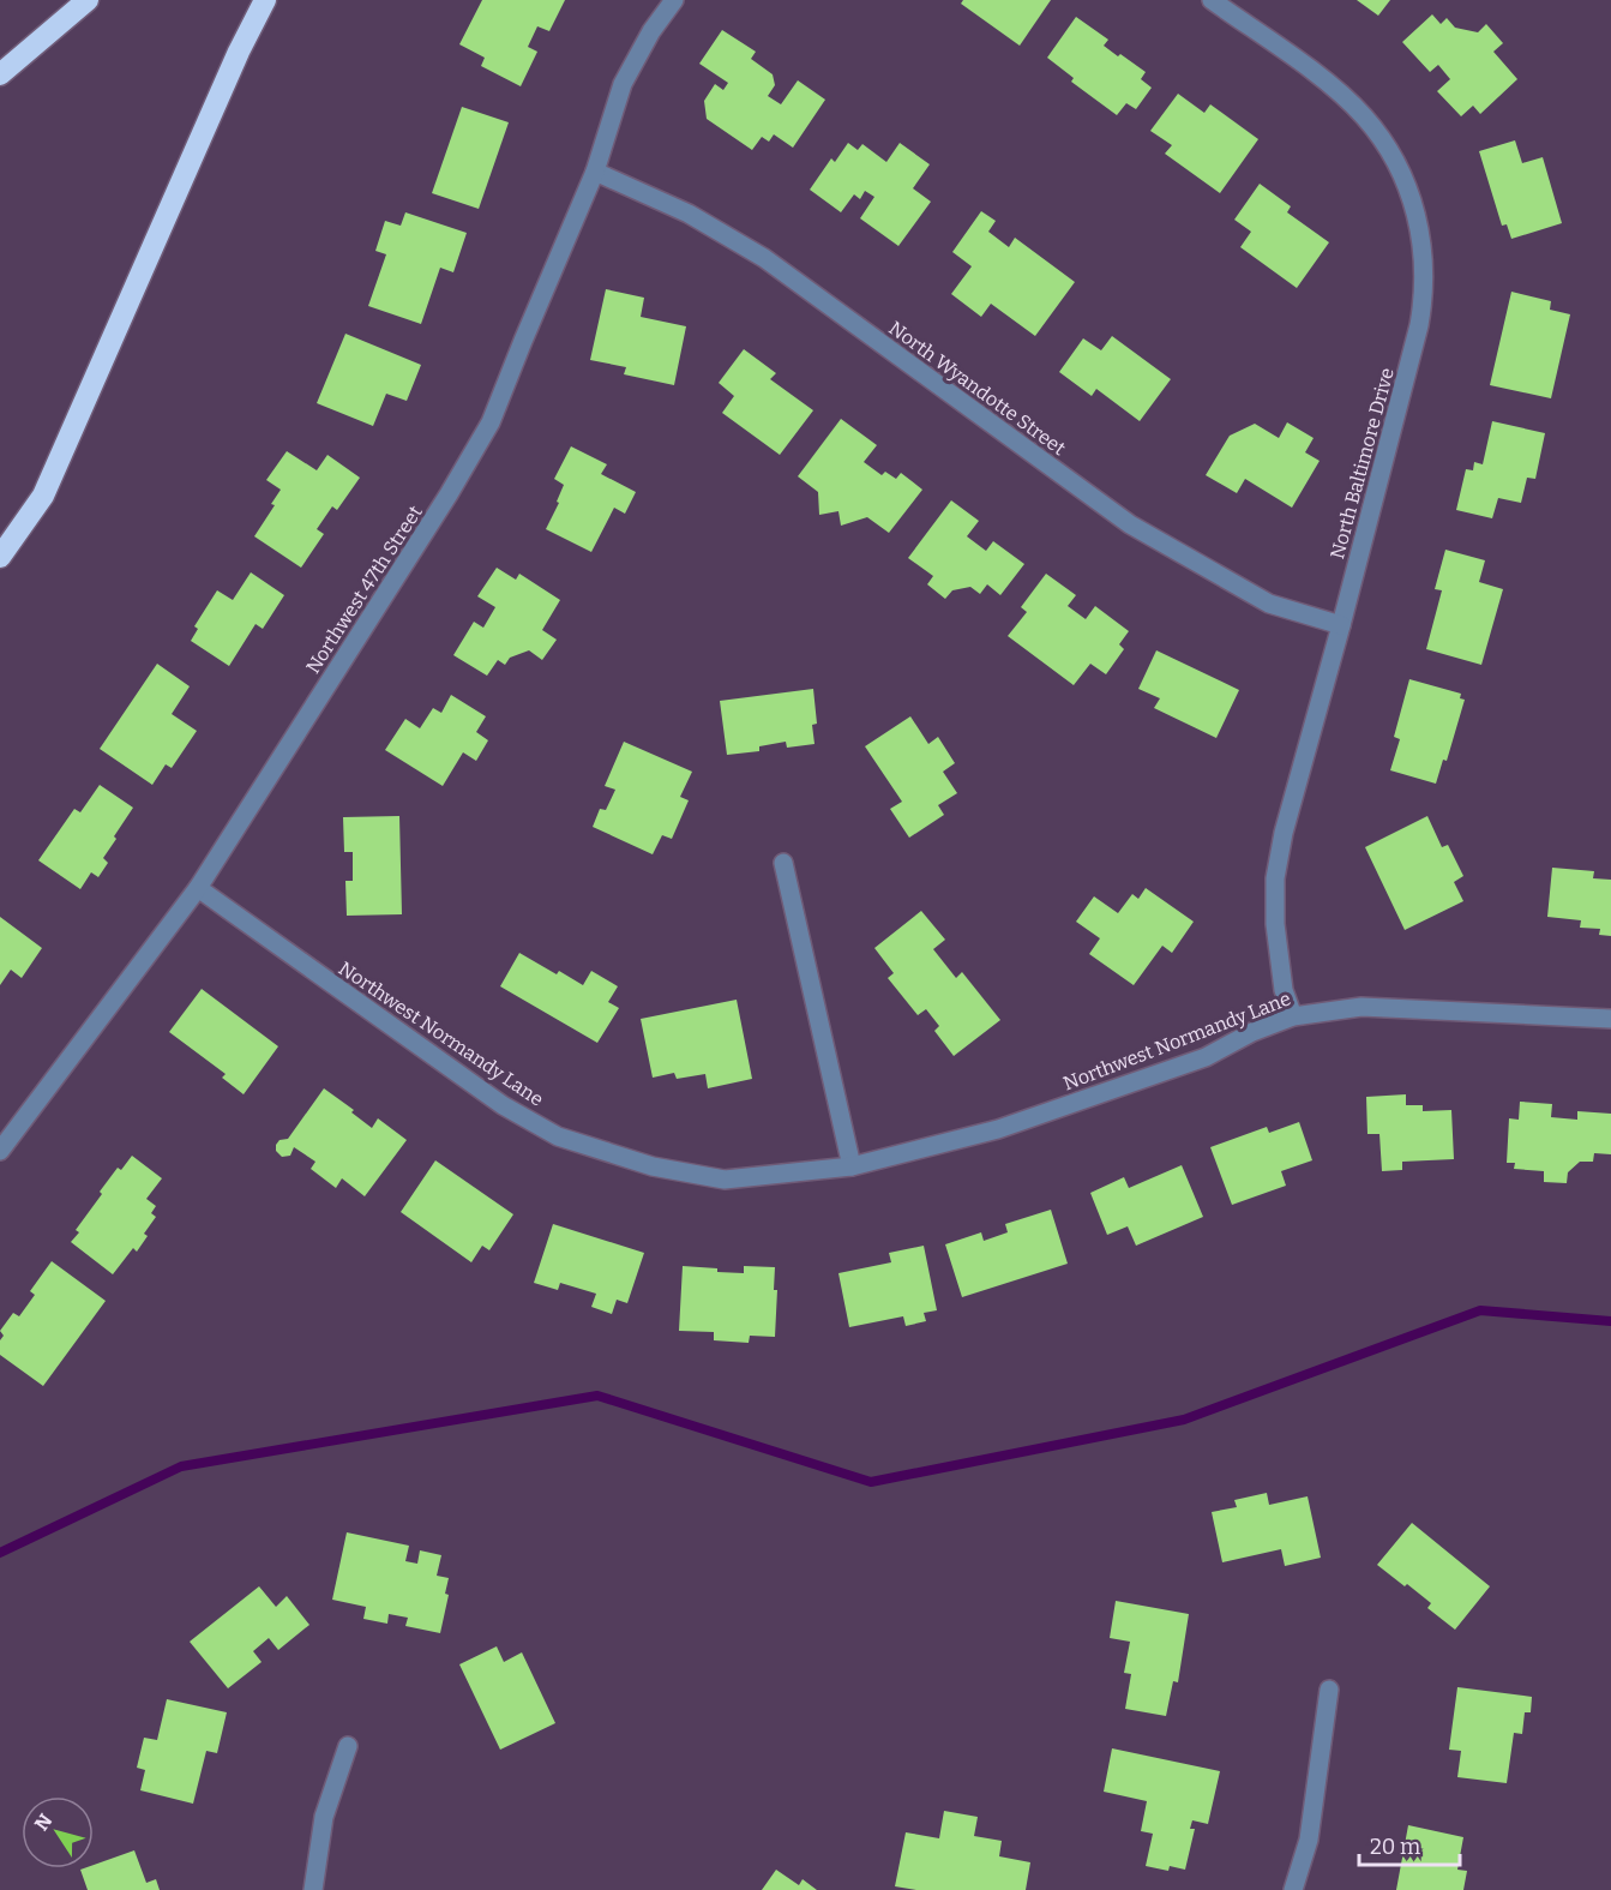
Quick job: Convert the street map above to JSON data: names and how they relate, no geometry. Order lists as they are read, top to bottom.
{
  "streets": {
    "street": [
      "North Wyandotte Street",
      "North Baltimore Drive",
      "Northwest 47th Street",
      "Northwest Normandy Lane"
    ]
  },
  "crossings": [
    ["North Wyandotte Street", "North Baltimore Drive"],
    ["North Wyandotte Street", "Northwest 47th Street"],
    ["North Baltimore Drive", "Northwest Normandy Lane"],
    ["Northwest 47th Street", "Northwest Normandy Lane"]
  ],
  "scale_bar": "20 m",
  "north": "top left"
}
